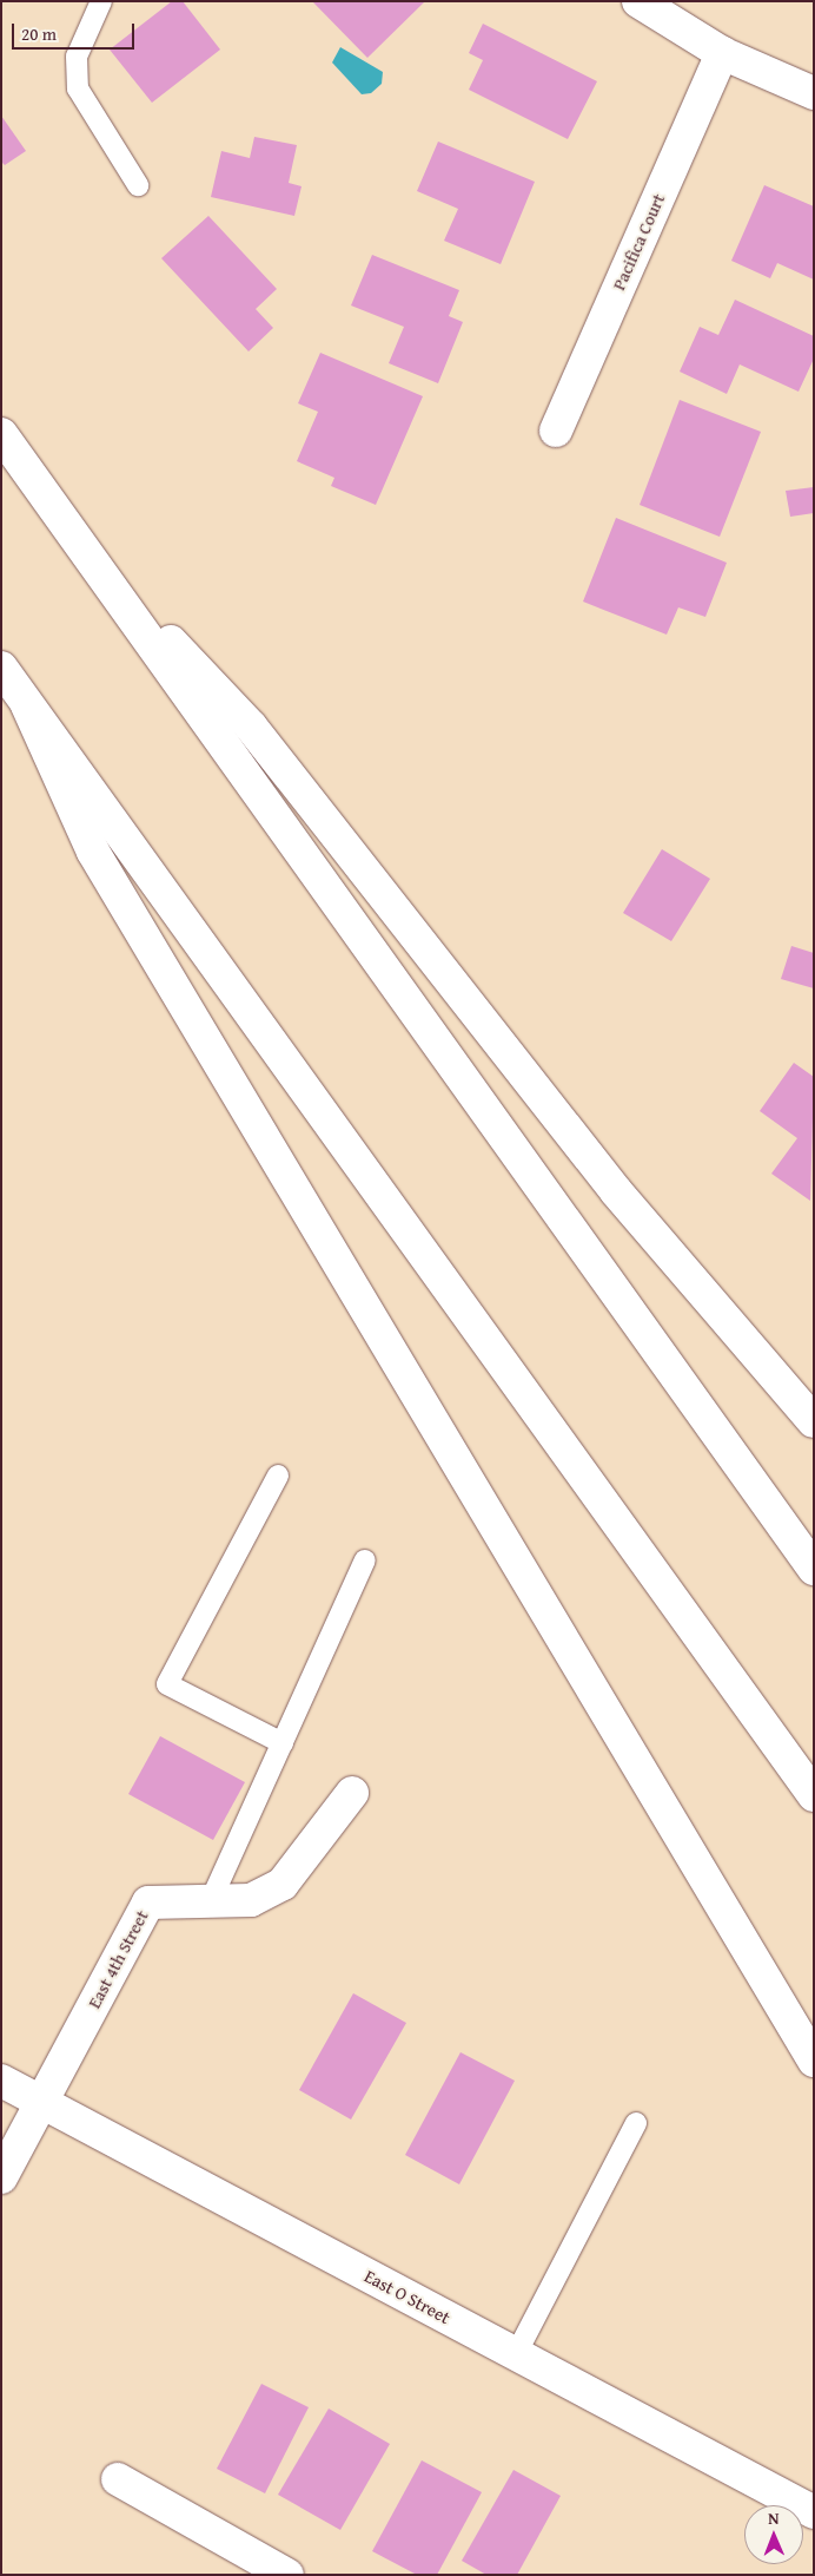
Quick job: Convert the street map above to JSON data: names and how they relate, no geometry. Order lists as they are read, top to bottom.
{
  "streets": {
    "main road": ["Pacifica Court", "East 4th Street", "East O Street"]
  },
  "crossings": [
    ["East 4th Street", "East O Street"]
  ],
  "scale_bar": "20 m",
  "north": "top"
}
